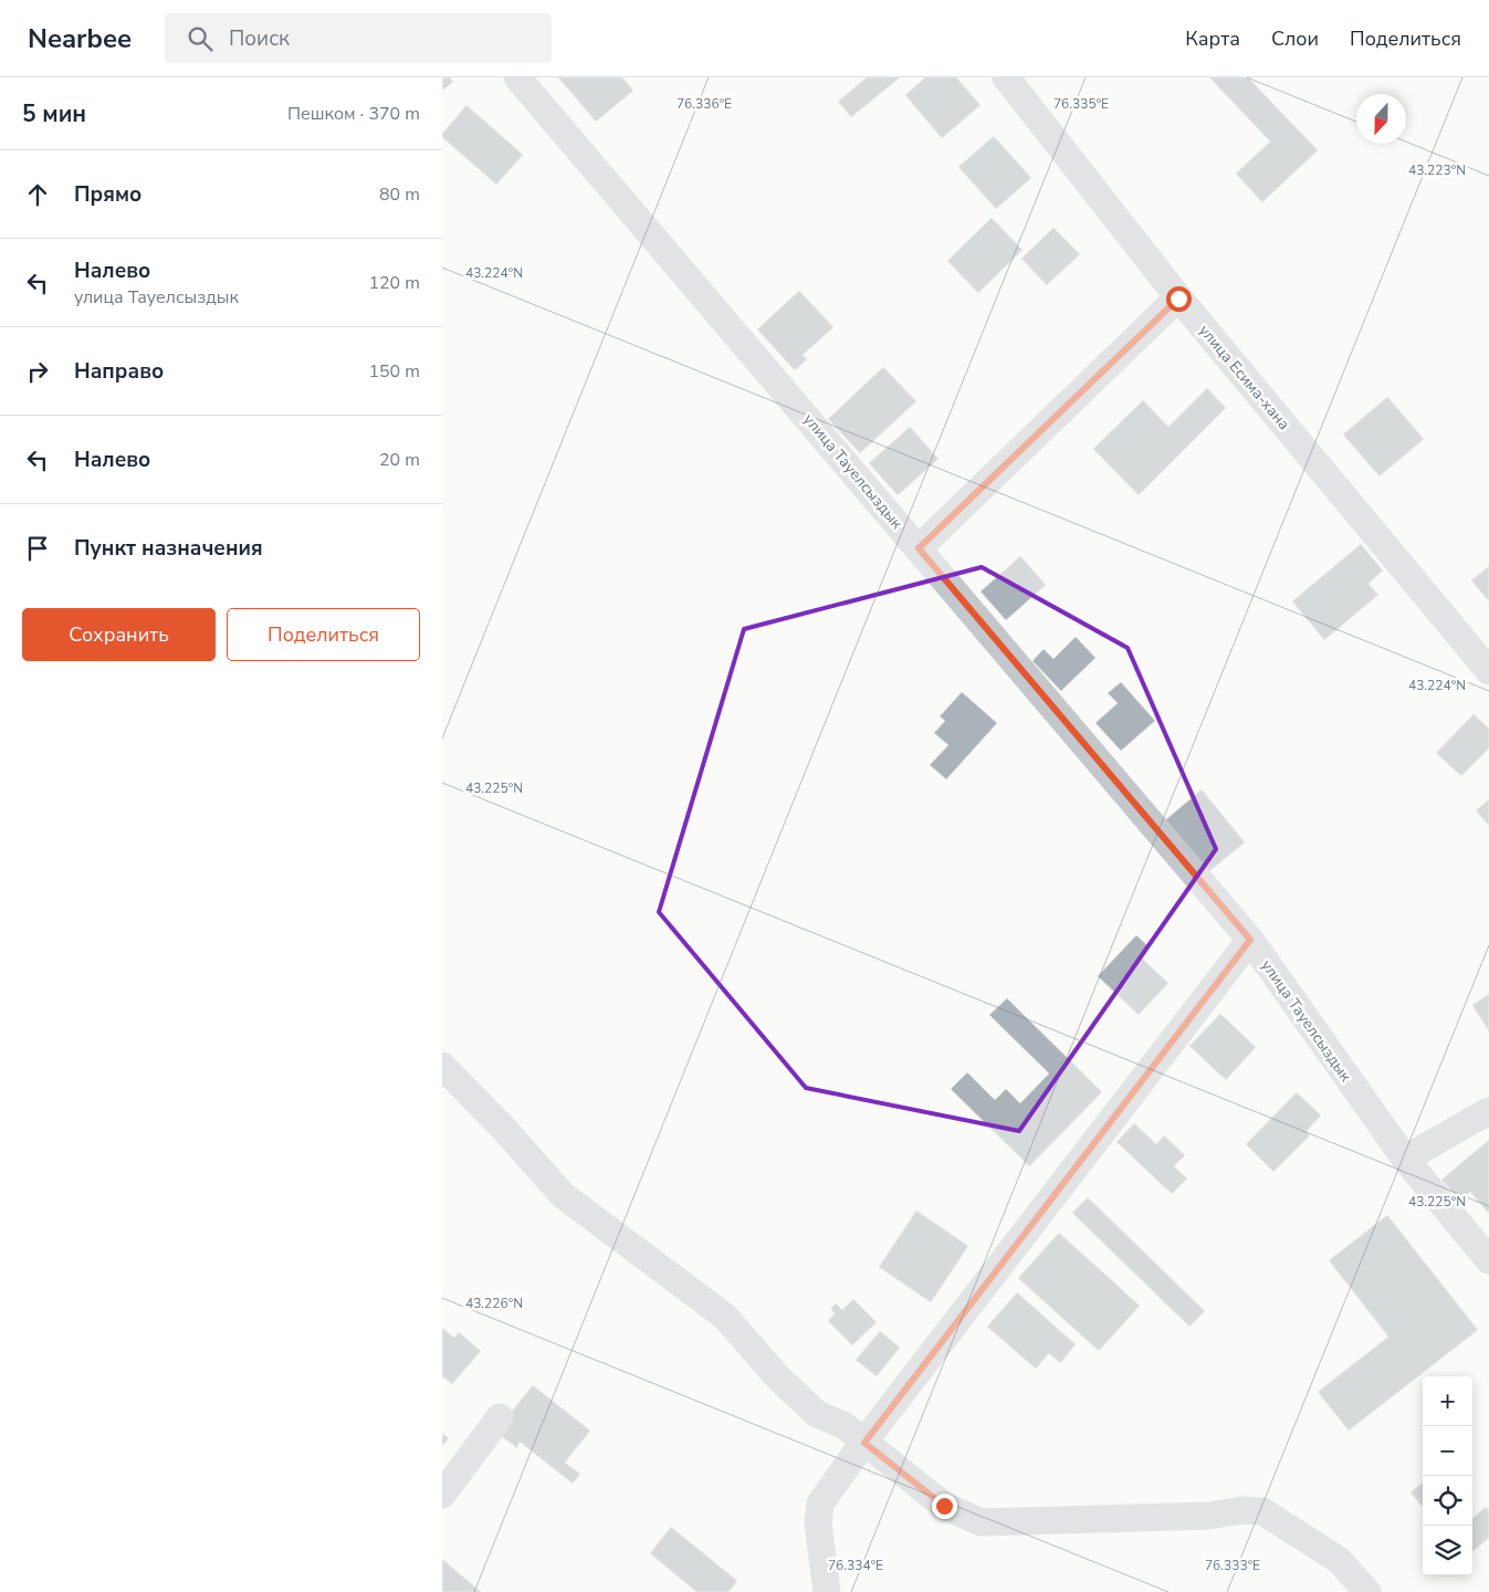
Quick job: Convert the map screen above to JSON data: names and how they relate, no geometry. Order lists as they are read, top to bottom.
{
  "streets": {
    "street": ["улица Есима-хана", "улица Тауелсыздык"]
  },
  "north": "bottom",
  "page": {
    "header": "Nearbee",
    "search": "Поиск",
    "nav": ["Карта", "Слои", "Поделиться"],
    "heading": ["5 мин", "Пешком · 370 m"],
    "list": [
      ["Прямо", "80 m"],
      ["Налево", "улица Тауелсыздык", "120 m"],
      ["Направо", "150 m"],
      ["Налево", "20 m"],
      "Пункт назначения"
    ],
    "buttons": ["Сохранить", "Поделиться"],
    "map_buttons": ["+", "−"]
  },
  "coordinates": [
    "76.336°E",
    "76.335°E",
    "43.223°N",
    "43.224°N",
    "43.225°N",
    "43.226°N",
    "76.334°E",
    "76.333°E"
  ]
}
